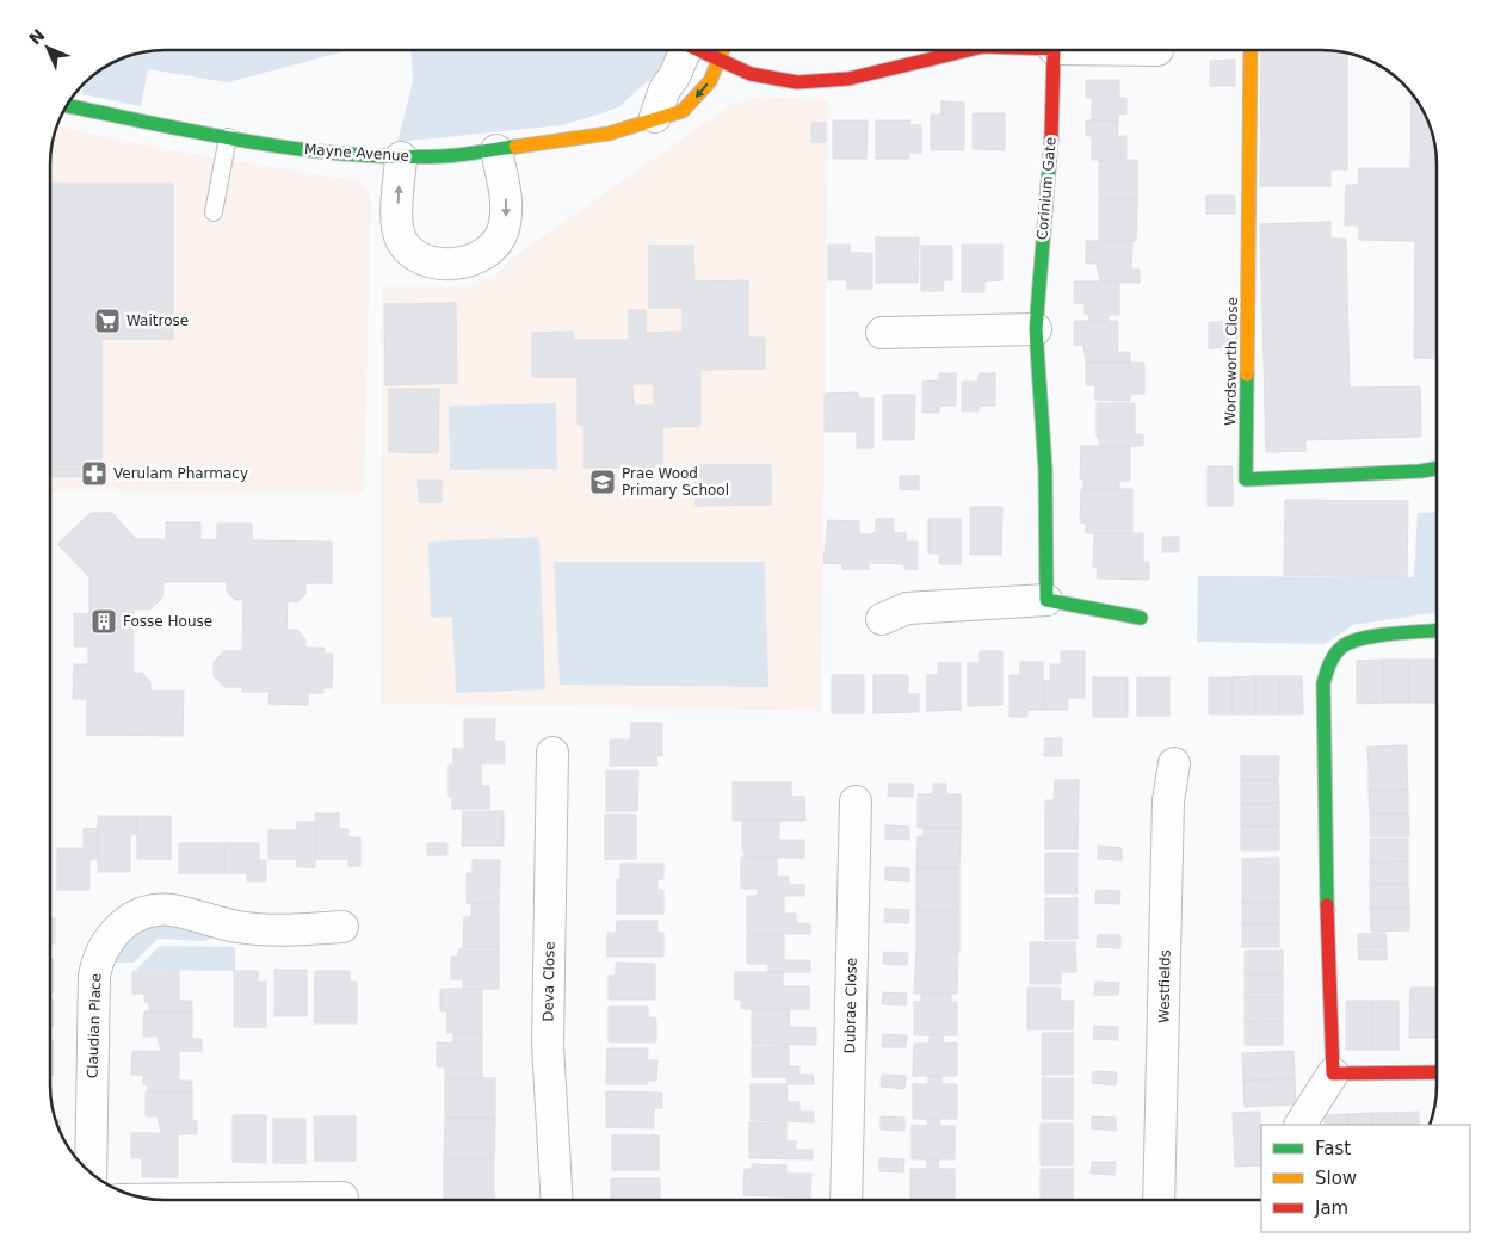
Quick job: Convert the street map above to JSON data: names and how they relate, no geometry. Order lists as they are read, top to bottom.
{
  "streets": {
    "street": [
      "Mayne Avenue",
      "Corinium Gate",
      "Wordsworth Close",
      "Deva Close",
      "Westfields",
      "Dubrae Close",
      "Claudian Place"
    ]
  },
  "places": {
    "supermarket": ["Waitrose"],
    "pharmacy": ["Verulam Pharmacy"],
    "school or university": ["Prae Wood Primary School"],
    "building": ["Fosse House"]
  },
  "legend": ["Fast", "Slow", "Jam"],
  "north": "top left"
}
